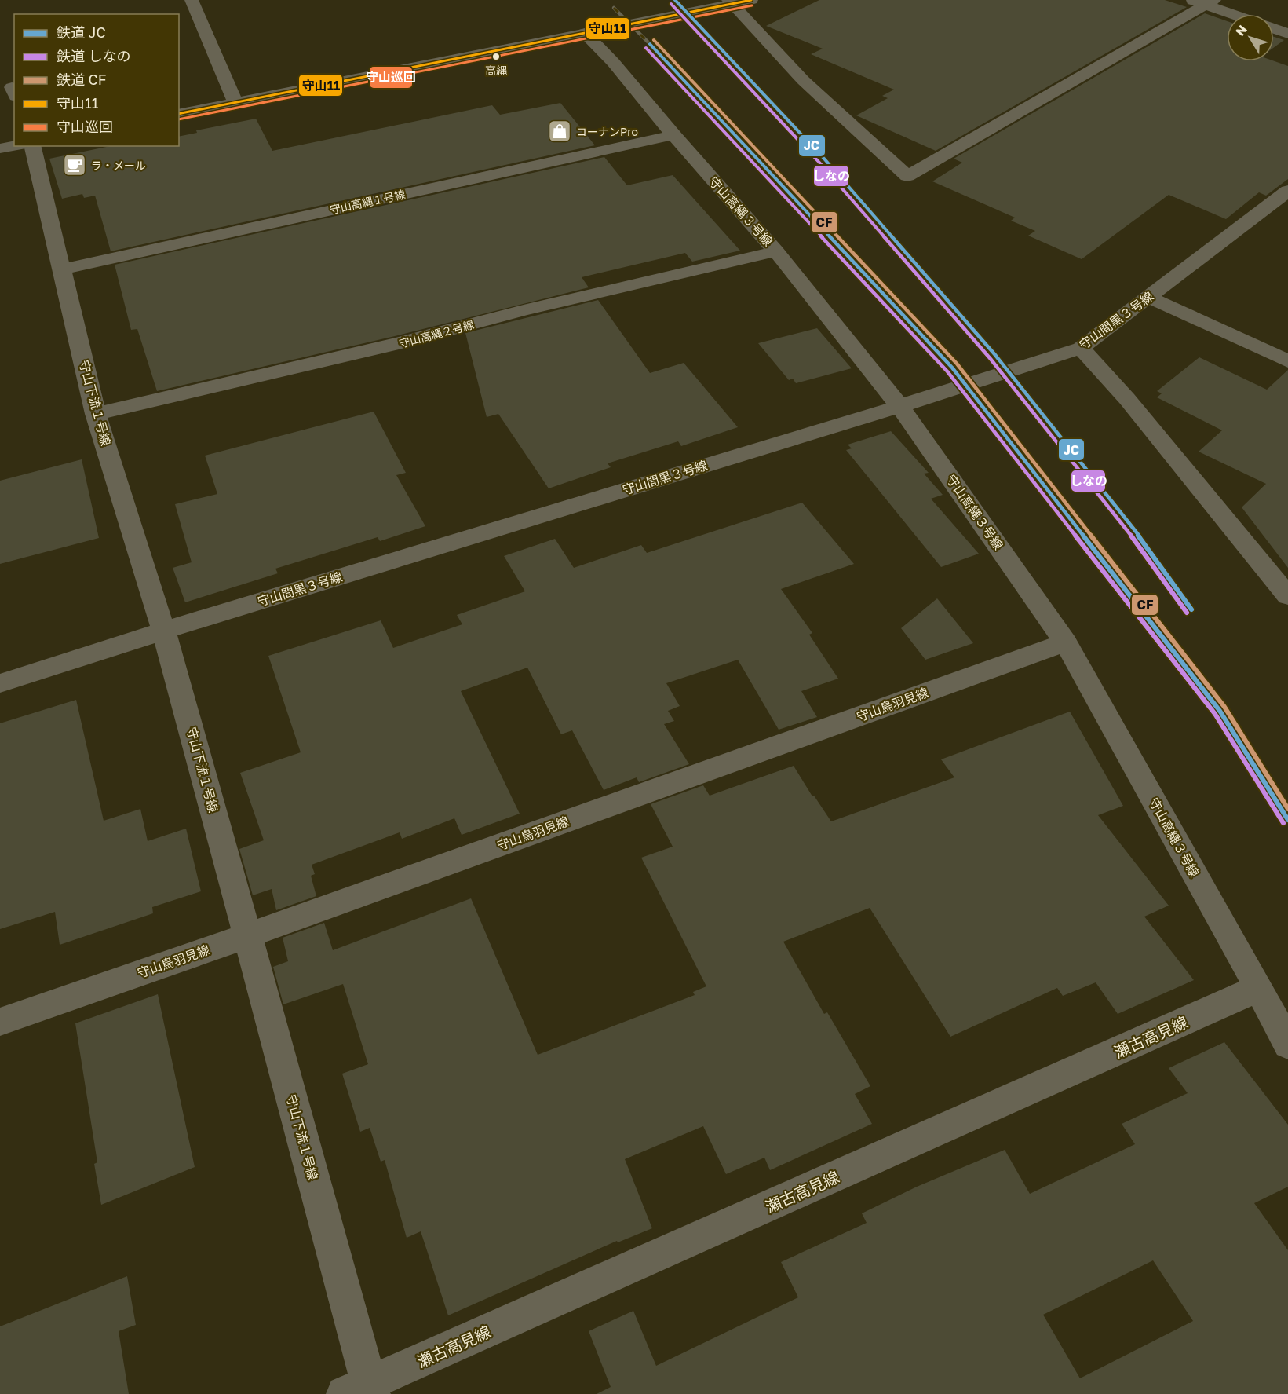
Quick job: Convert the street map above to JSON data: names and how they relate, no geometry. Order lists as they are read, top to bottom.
{
  "streets": {
    "street": [
      "守山高縄１号線",
      "守山高縄３号線",
      "守山間黒３号線",
      "守山高縄２号線",
      "守山下流１号線",
      "守山鳥羽見線",
      "瀬古高見線"
    ]
  },
  "crossings": [
    ["守山高縄１号線", "守山高縄３号線"],
    ["守山高縄１号線", "守山下流１号線"],
    ["守山高縄３号線", "守山間黒３号線"],
    ["守山高縄３号線", "守山高縄２号線"],
    ["守山高縄３号線", "守山鳥羽見線"],
    ["守山高縄３号線", "瀬古高見線"],
    ["守山間黒３号線", "守山下流１号線"],
    ["守山高縄２号線", "守山下流１号線"],
    ["守山下流１号線", "守山鳥羽見線"],
    ["守山下流１号線", "瀬古高見線"]
  ],
  "places": {
    "other": ["高縄"],
    "shop": ["コーナンPro"],
    "cafe": ["ラ・メール"]
  },
  "lines": [
    "rail line JC",
    "transit line 守山11",
    "rail line しなの",
    "transit line 守山巡回",
    "rail line CF"
  ],
  "legend": [
    "鉄道 JC",
    "鉄道 しなの",
    "鉄道 CF",
    "守山11",
    "守山巡回"
  ],
  "north": "top left"
}
